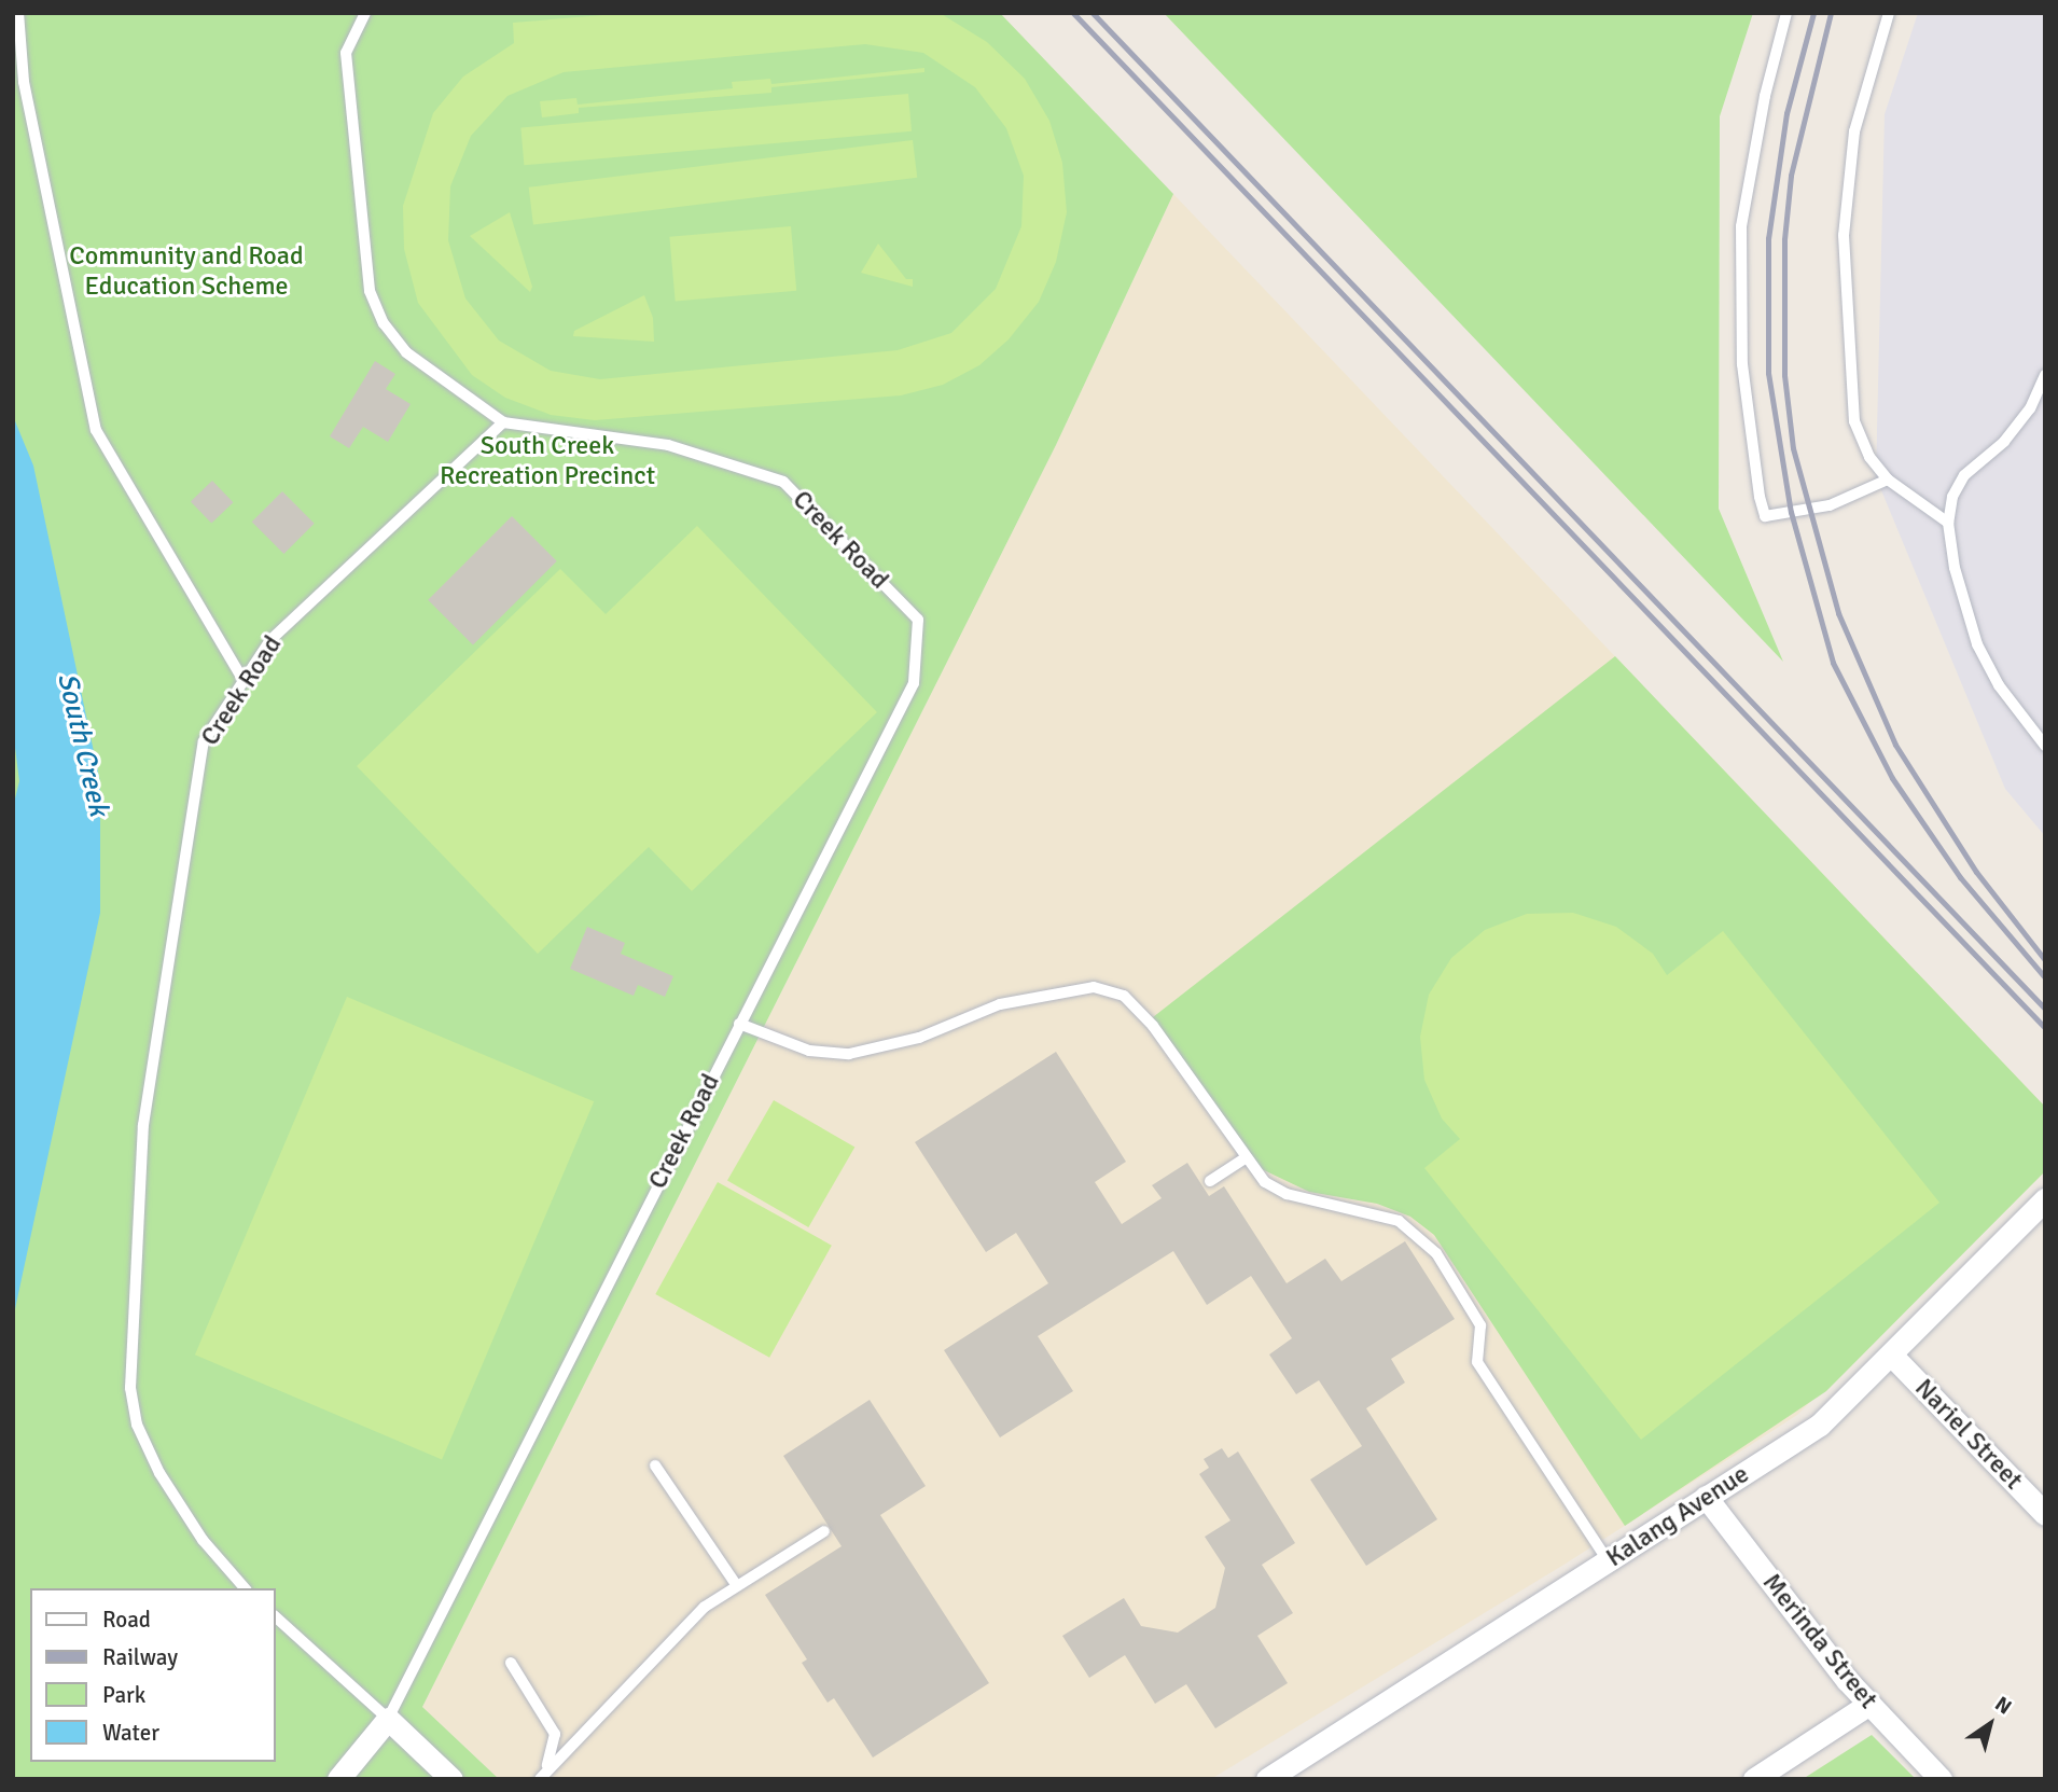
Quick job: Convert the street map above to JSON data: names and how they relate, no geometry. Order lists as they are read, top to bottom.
{
  "streets": {
    "street": [
      "Creek Road",
      "Nariel Street",
      "Kalang Avenue",
      "Merinda Street"
    ]
  },
  "crossings": [
    ["Nariel Street", "Kalang Avenue"],
    ["Kalang Avenue", "Merinda Street"]
  ],
  "water": ["South Creek"],
  "parks": ["Community and Road Education Scheme", "South Creek Recreation Precinct"],
  "legend": [
    "Road",
    "Railway",
    "Park",
    "Water"
  ],
  "north": "top right"
}
